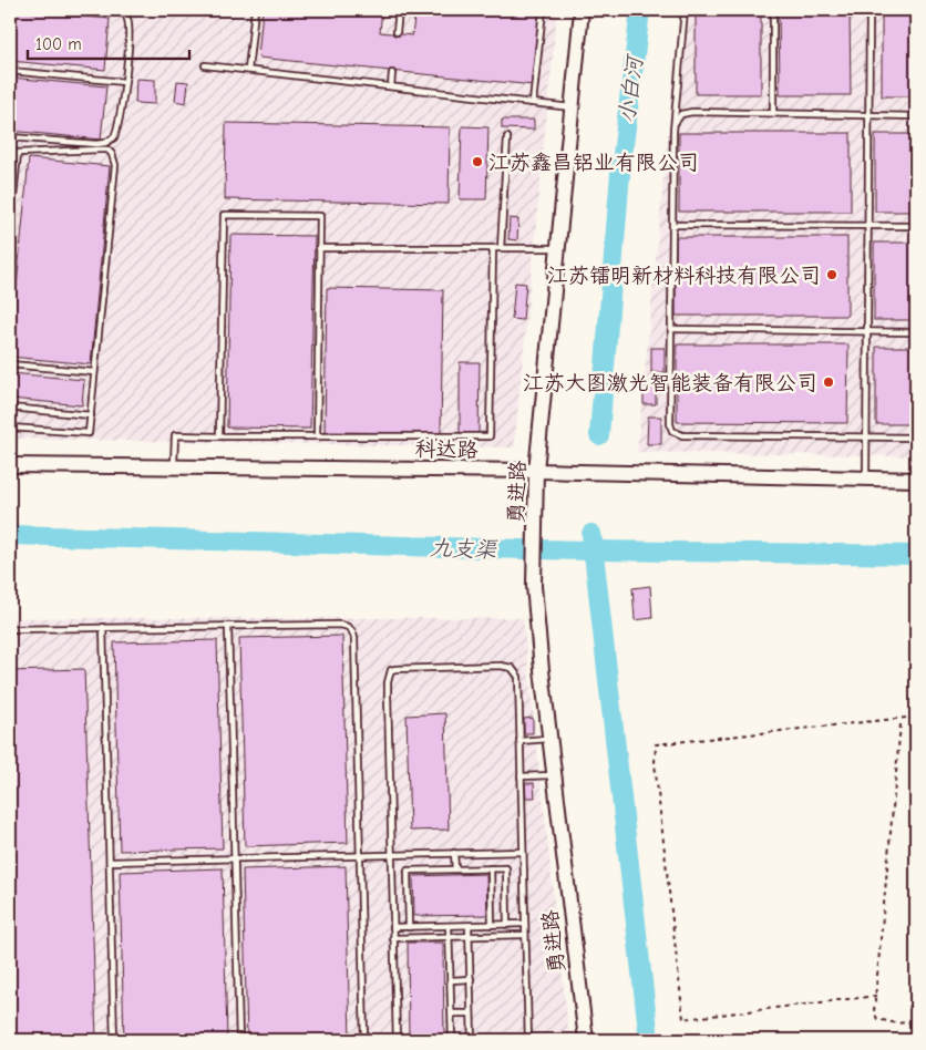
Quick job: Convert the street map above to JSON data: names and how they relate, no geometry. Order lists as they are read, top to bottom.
{
  "streets": {
    "street": ["科达路", "勇进路"]
  },
  "crossings": [
    ["科达路", "勇进路"]
  ],
  "water": ["小白河", "九支渠"],
  "places": ["江苏鑫昌铝业有限公司", "江苏镭明新材料科技有限公司", "江苏大图激光智能装备有限公司"],
  "scale_bar": "100 m"
}
